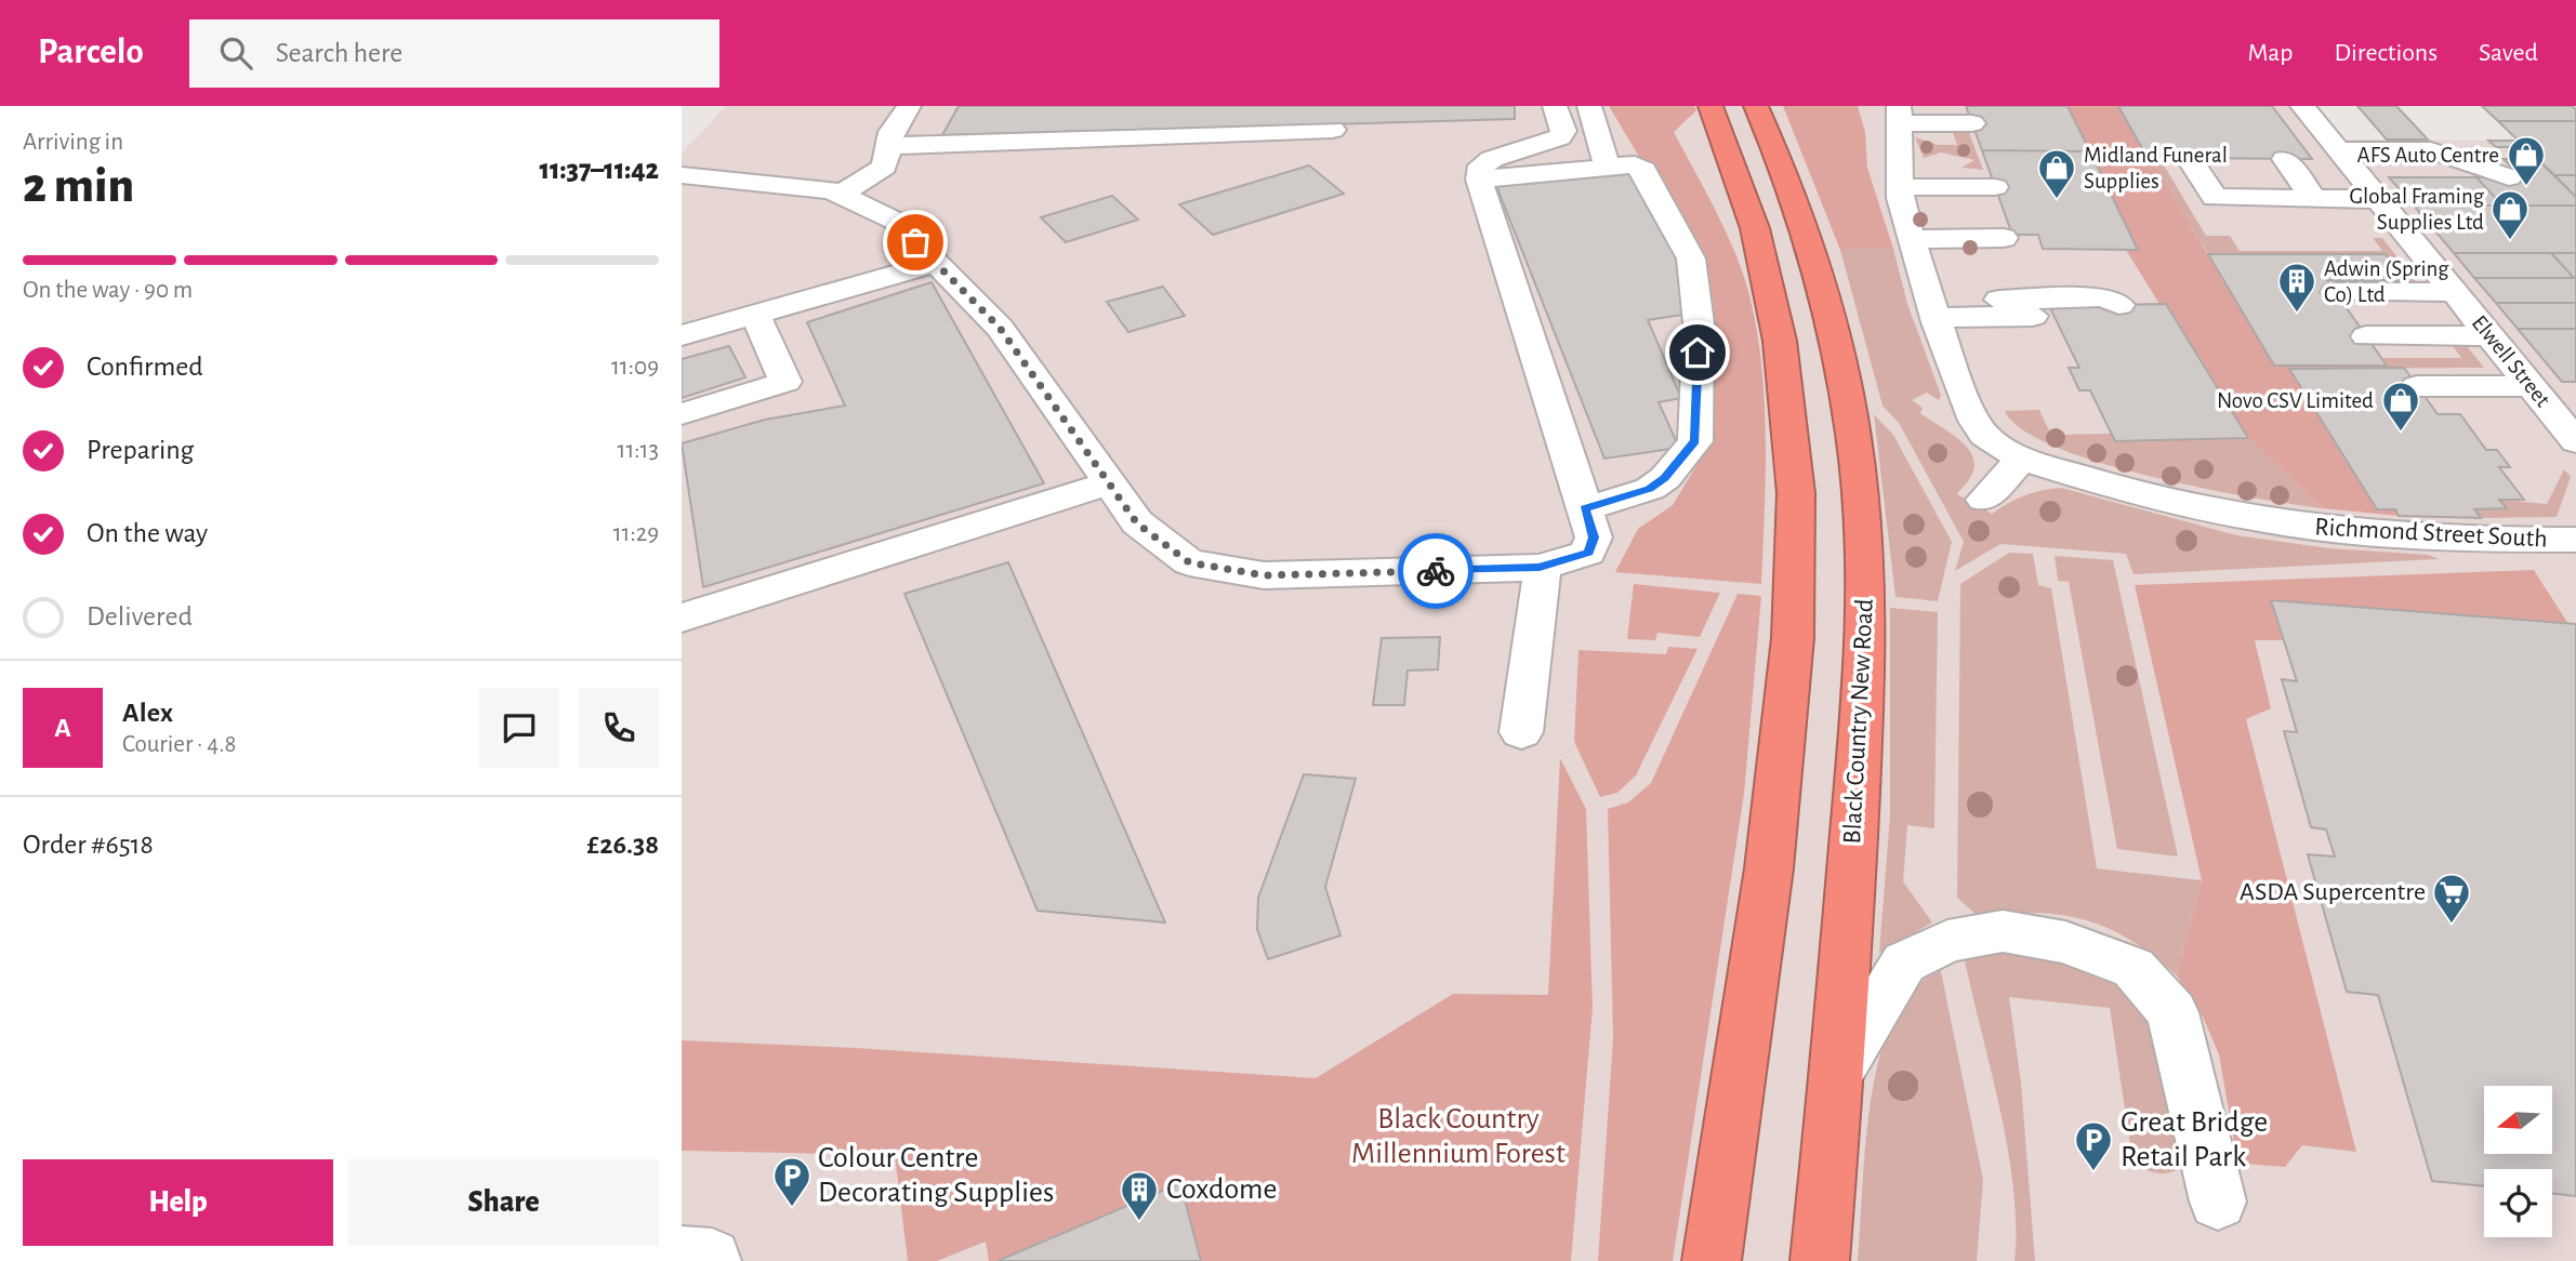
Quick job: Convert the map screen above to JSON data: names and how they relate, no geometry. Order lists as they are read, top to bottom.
{
  "streets": {
    "highway": ["Black Country New Road"],
    "street": ["Elwell Street", "Richmond Street South"]
  },
  "parks": ["Black Country Millennium Forest"],
  "places": {
    "shop": [
      "AFS Auto Centre",
      "Midland Funeral Supplies",
      "Global Framing Supplies Ltd",
      "Novo CSV Limited"
    ],
    "building": ["Adwin (Spring Co) Ltd", "Coxdome"],
    "supermarket": ["ASDA Supercentre"],
    "parking": ["Great Bridge Retail Park", "Colour Centre Decorating Supplies"]
  },
  "north": "left",
  "page": {
    "header": "Parcelo",
    "search": "Search here",
    "nav": ["Map", "Directions", "Saved"],
    "heading": ["2 min", "Arriving in", "11:37–11:42"],
    "panel": [
      "Alex",
      "Courier · 4.8",
      "Order #6518",
      "£26.38"
    ],
    "bar": "On the way · 90 m",
    "list": [
      ["Confirmed", "11:09"],
      ["Preparing", "11:13"],
      ["On the way", "11:29"],
      "Delivered"
    ],
    "round": "A",
    "buttons": ["Help", "Share"]
  }
}
